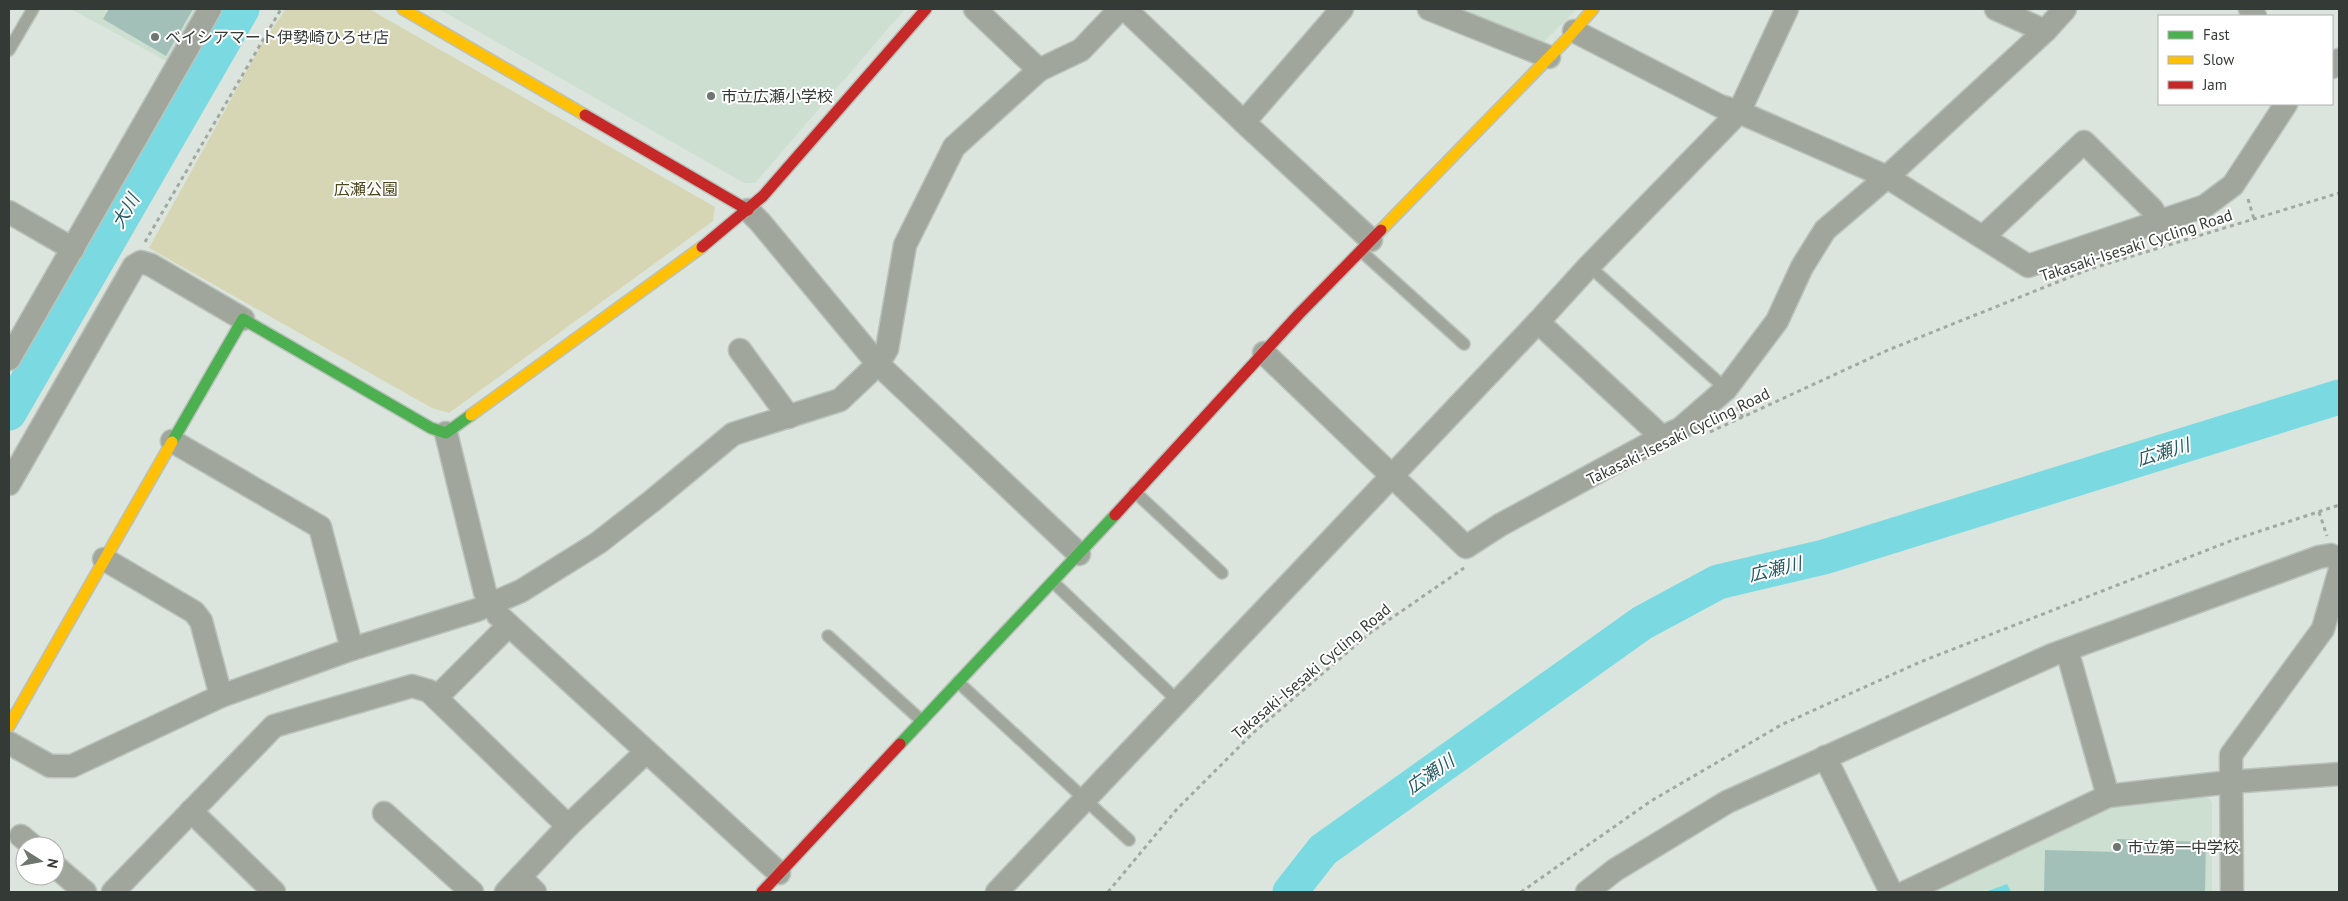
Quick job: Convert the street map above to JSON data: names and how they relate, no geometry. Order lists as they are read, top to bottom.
{
  "streets": {
    "path": ["Takasaki-Isesaki Cycling Road"]
  },
  "water": ["大川", "広瀬川"],
  "parks": ["広瀬公園"],
  "places": ["ベイシアマート伊勢崎ひろせ店", "市立広瀬小学校", "市立第一中学校"],
  "legend": ["Fast", "Slow", "Jam"],
  "north": "right"
}
